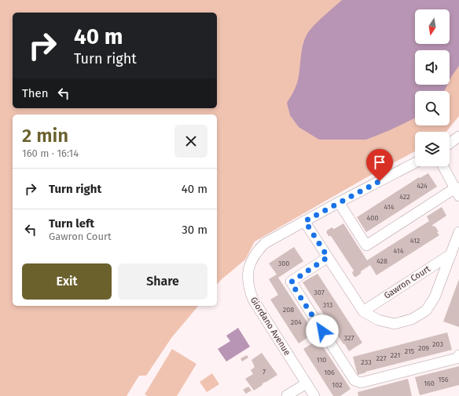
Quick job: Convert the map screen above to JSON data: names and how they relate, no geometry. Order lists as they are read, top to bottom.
{
  "streets": {
    "street": ["Gawron Court", "Giordano Avenue"]
  },
  "crossings": [
    ["Gawron Court", "Giordano Avenue"]
  ],
  "house_numbers": [
    "424",
    "422",
    "414",
    "400",
    "412",
    "414",
    "428",
    "300",
    "307",
    "313",
    "208",
    "204",
    "327",
    "203",
    "209",
    "215",
    "221",
    "227",
    "110",
    "233",
    "7",
    "106",
    "156",
    "160",
    "102"
  ],
  "north": "bottom",
  "page": {
    "turn": ["40 m", "Turn right"],
    "then": "Then",
    "heading": ["2 min", "160 m · 16:14"],
    "list": [
      {
        "name": "Turn right",
        "value": "40 m"
      },
      {
        "name": "Turn left",
        "note": "Gawron Court",
        "value": "30 m"
      }
    ],
    "buttons": ["Exit", "Share"]
  }
}
